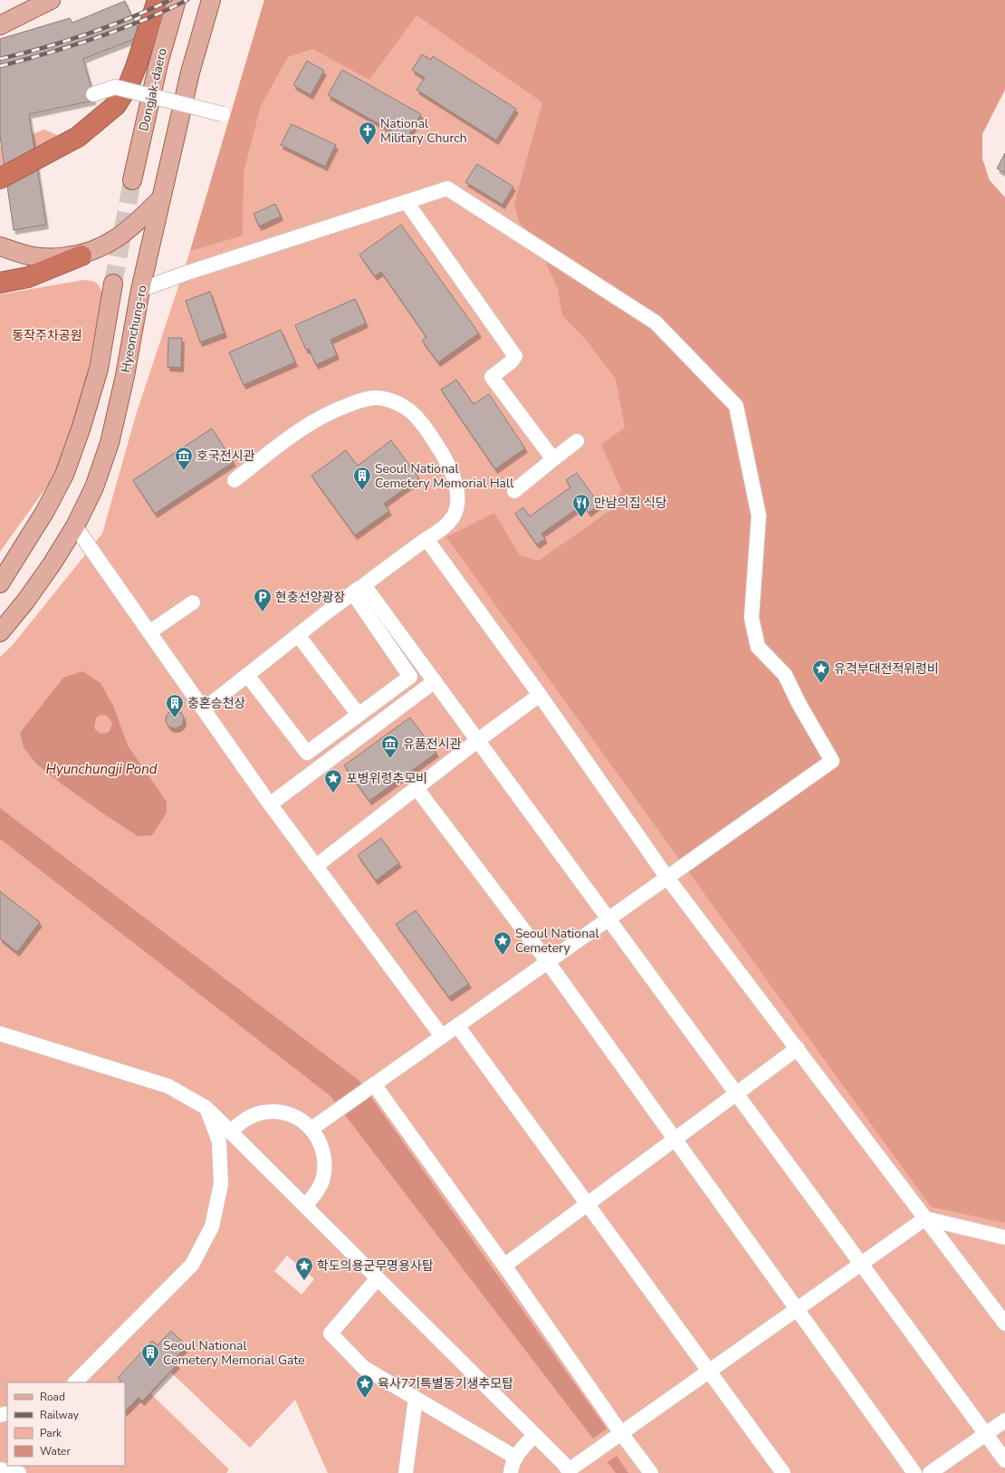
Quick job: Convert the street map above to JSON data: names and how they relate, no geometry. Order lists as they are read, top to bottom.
{
  "streets": {
    "main road": ["Dongjak-daero", "Hyeonchung-ro"]
  },
  "water": ["Hyunchungji Pond"],
  "parks": ["동작주차공원"],
  "places": {
    "church": ["National Military Church"],
    "museum": ["호국전시관", "유품전시관"],
    "building": ["Seoul National Cemetery Memorial Hall", "충혼승천상", "Seoul National Cemetery Memorial Gate"],
    "restaurant": ["만남의집 식당"],
    "parking": ["현충선양광장"],
    "place": [
      "유격부대전적위령비",
      "포병위령추모비",
      "Seoul National Cemetery",
      "학도의용군무명용사탑",
      "육사7기특별동기생추모탑"
    ]
  },
  "legend": [
    "Road",
    "Railway",
    "Park",
    "Water"
  ]
}
